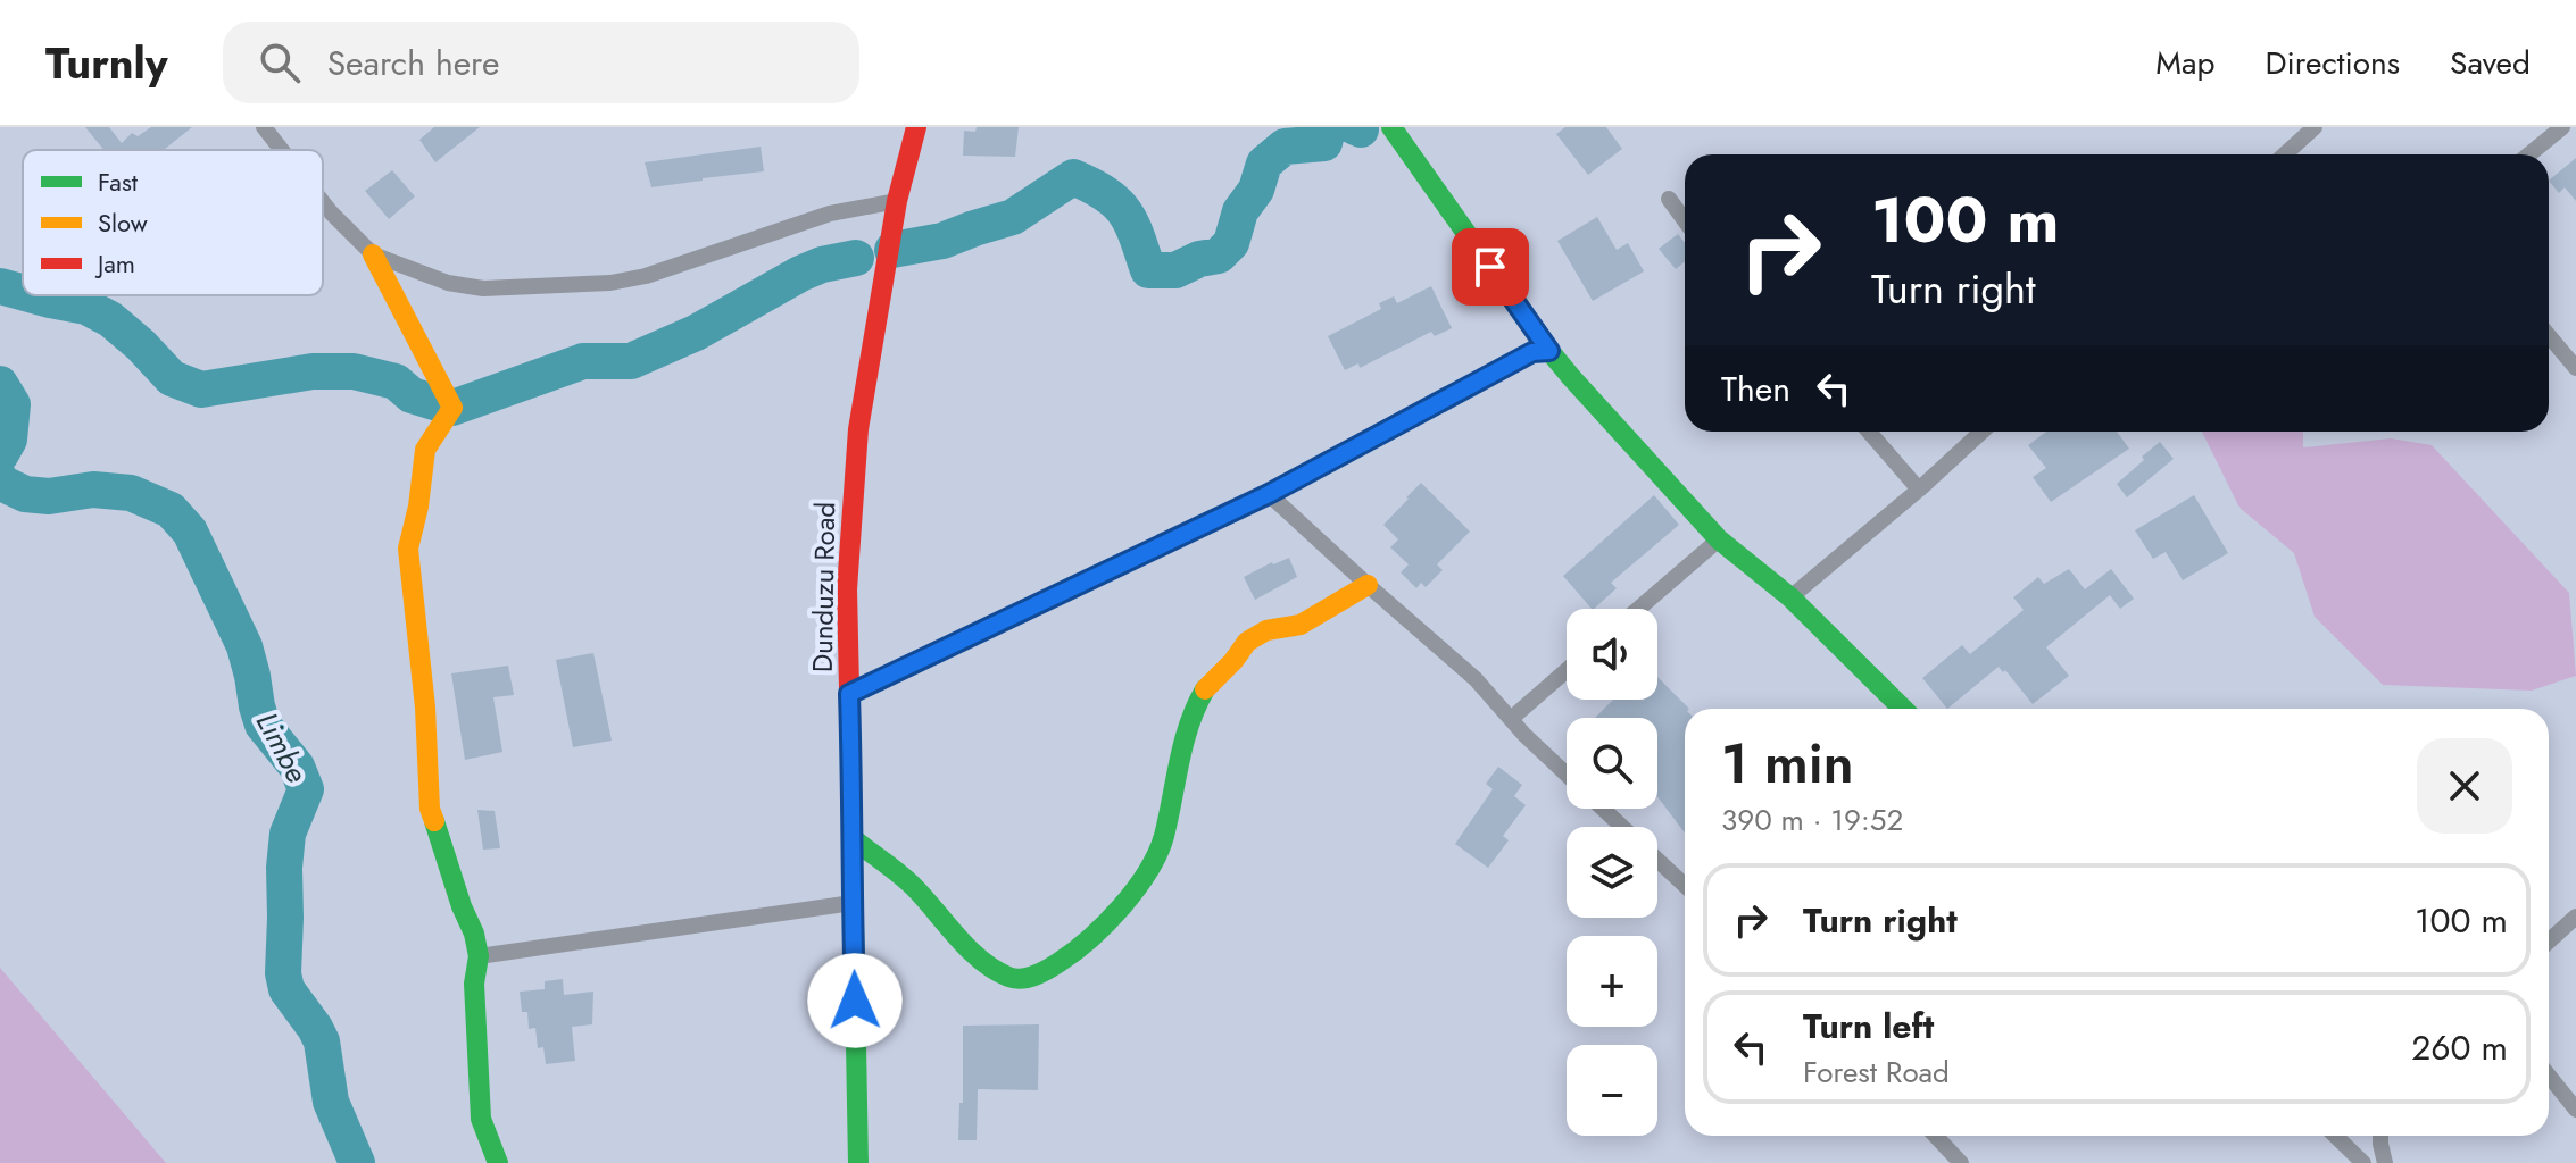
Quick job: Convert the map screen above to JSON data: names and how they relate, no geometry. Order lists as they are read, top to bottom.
{
  "streets": {
    "street": ["Dunduzu Road"]
  },
  "water": ["Limbe"],
  "legend": ["Fast", "Slow", "Jam"],
  "page": {
    "header": "Turnly",
    "search": "Search here",
    "nav": ["Map", "Directions", "Saved"],
    "turn": ["100 m", "Turn right"],
    "then": "Then",
    "map_buttons": ["+", "−"],
    "heading": ["1 min", "390 m · 19:52"],
    "list": [
      {
        "name": "Turn right",
        "value": "100 m"
      },
      {
        "name": "Turn left",
        "note": "Forest Road",
        "value": "260 m"
      }
    ]
  }
}
